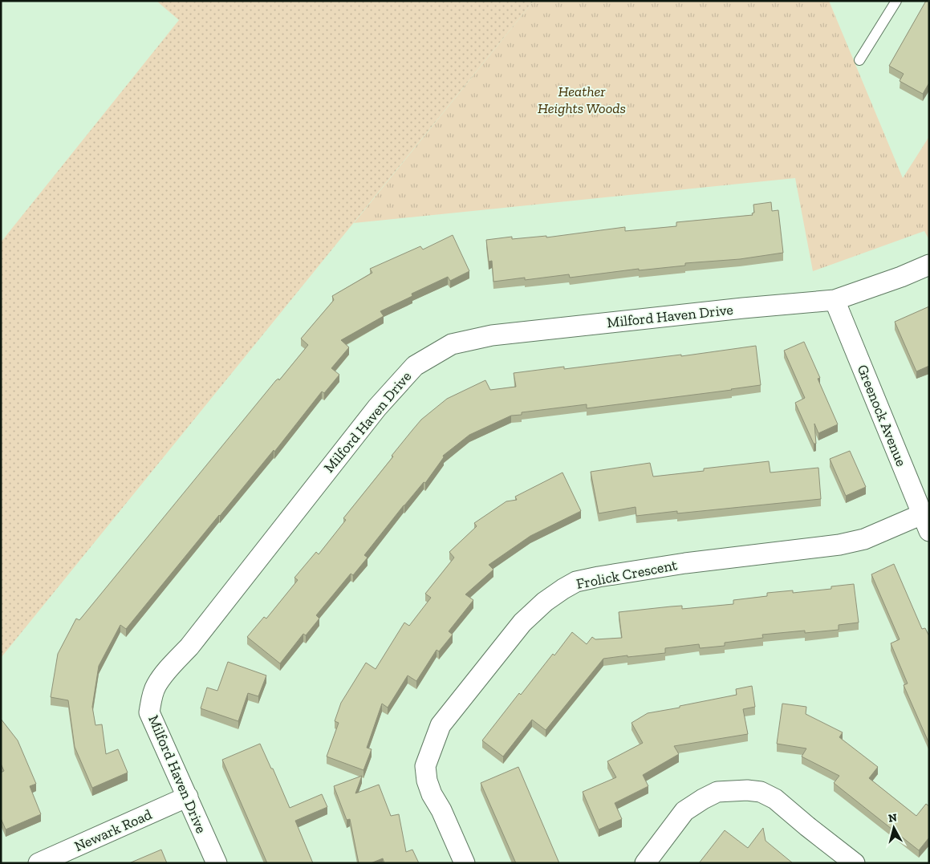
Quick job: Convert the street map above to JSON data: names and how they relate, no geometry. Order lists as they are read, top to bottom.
{
  "streets": {
    "street": [
      "Milford Haven Drive",
      "Greenock Avenue",
      "Frolick Crescent",
      "Newark Road"
    ]
  },
  "crossings": [
    ["Milford Haven Drive", "Greenock Avenue"],
    ["Milford Haven Drive", "Newark Road"],
    ["Greenock Avenue", "Frolick Crescent"]
  ],
  "parks": ["Heather Heights Woods"],
  "north": "top"
}
